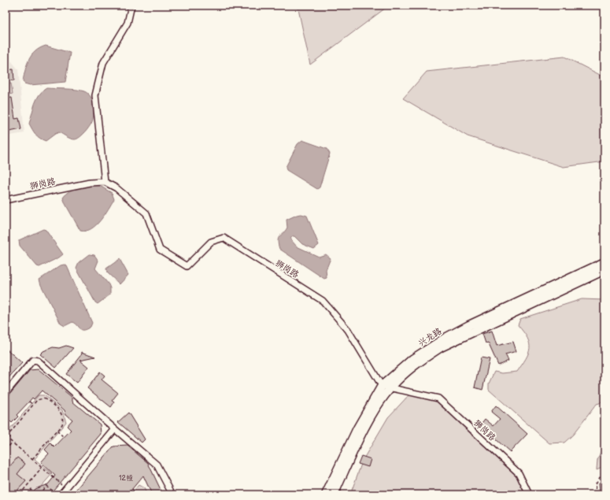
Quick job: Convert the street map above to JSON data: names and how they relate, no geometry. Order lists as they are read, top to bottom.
{
  "streets": {
    "main road": ["兴龙路"],
    "street": ["狮岗路"]
  },
  "crossings": [
    ["狮岗路", "兴龙路"]
  ],
  "house_numbers": ["12幢"]
}
